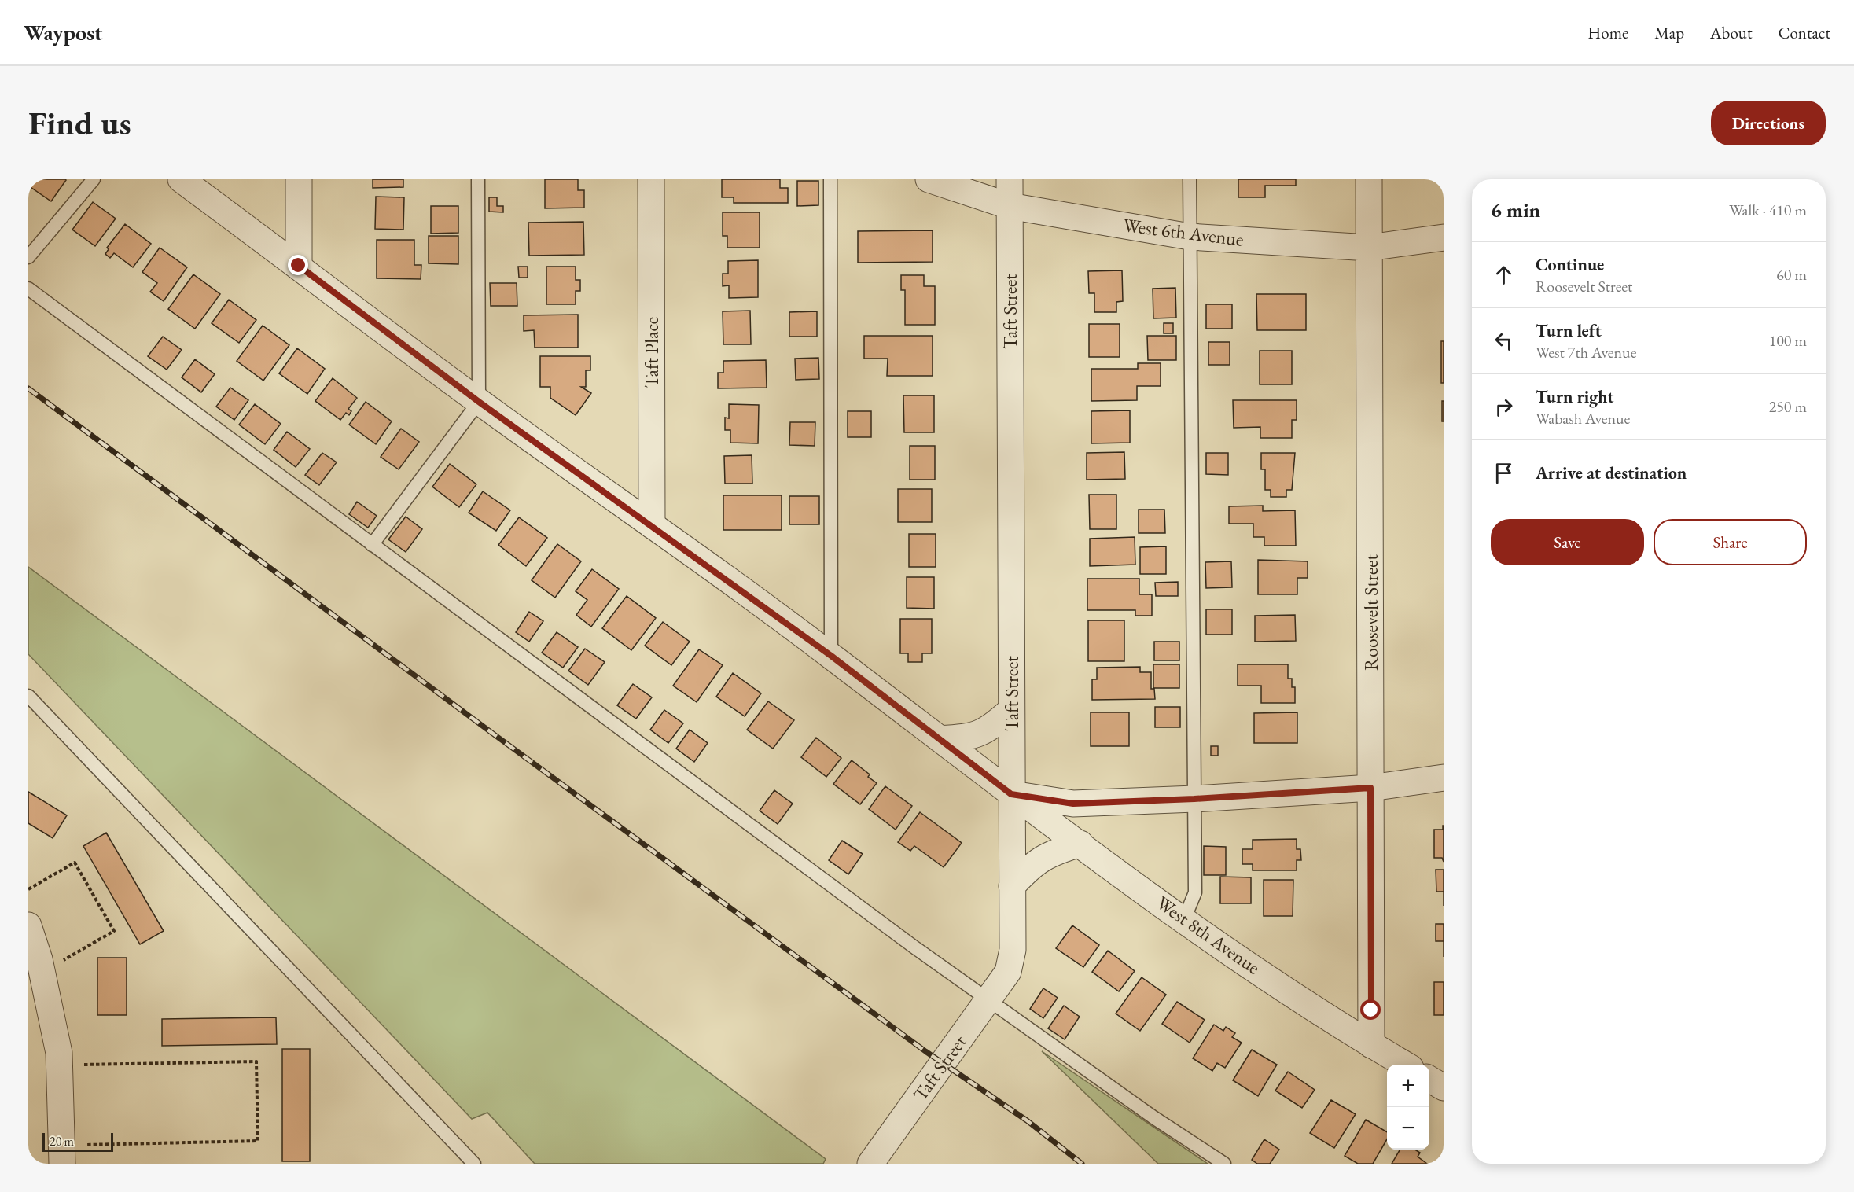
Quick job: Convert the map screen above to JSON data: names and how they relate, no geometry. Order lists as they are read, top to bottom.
{
  "streets": {
    "street": [
      "West 6th Avenue",
      "Taft Street",
      "Taft Place",
      "Roosevelt Street",
      "West 8th Avenue"
    ]
  },
  "crossings": [
    ["West 6th Avenue", "Taft Street"],
    ["West 6th Avenue", "Roosevelt Street"],
    ["Taft Street", "West 8th Avenue"],
    ["Taft Place", "West 8th Avenue"],
    ["Roosevelt Street", "West 8th Avenue"]
  ],
  "scale_bar": "20 m",
  "page": {
    "header": "Waypost",
    "nav": [
      "Home",
      "Map",
      "About",
      "Contact"
    ],
    "buttons": [
      "Directions",
      ["Save", "Share"]
    ],
    "title": "Find us",
    "heading": ["6 min", "Walk · 410 m"],
    "list": [
      ["Continue", "Roosevelt Street", "60 m"],
      ["Turn left", "West 7th Avenue", "100 m"],
      ["Turn right", "Wabash Avenue", "250 m"],
      "Arrive at destination"
    ],
    "map_buttons": ["+", "−"],
    "scale": "20 m"
  }
}
